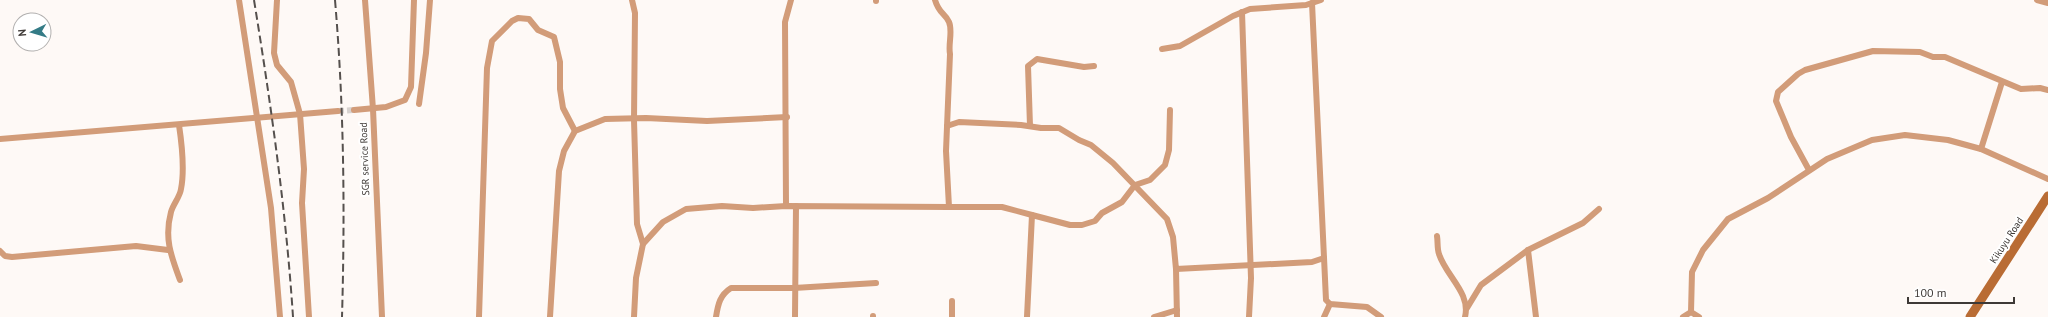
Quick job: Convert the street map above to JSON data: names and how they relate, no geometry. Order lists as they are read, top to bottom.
{
  "streets": {
    "main road": ["Kikuyu Road"],
    "street": ["SGR service Road"]
  },
  "scale_bar": "100 m",
  "north": "left"
}
